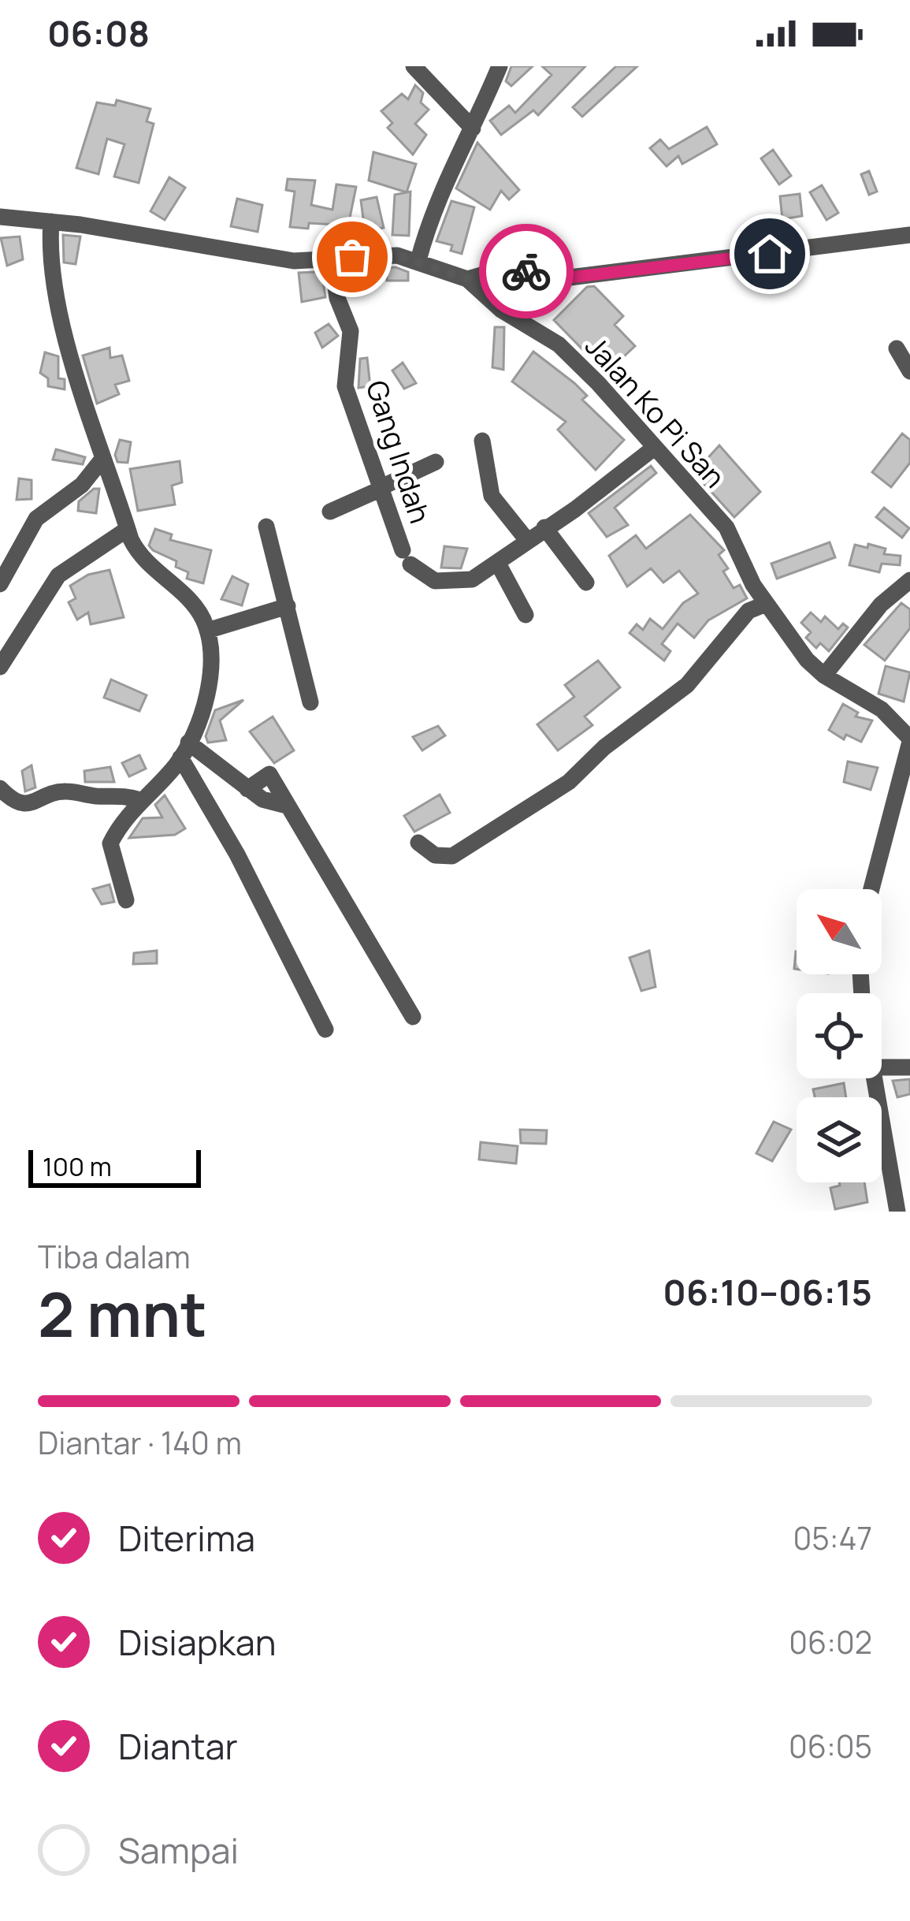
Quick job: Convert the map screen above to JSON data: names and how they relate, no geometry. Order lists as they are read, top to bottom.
{
  "streets": {
    "street": ["Jalan Ko Pi San", "Gang Indah"]
  },
  "crossings": [
    ["Jalan Ko Pi San", "Gang Indah"]
  ],
  "scale_bar": "100 m",
  "north": "top left",
  "page": {
    "status": "06:08",
    "scale": "100 m",
    "heading": ["2 mnt", "Tiba dalam", "06:10–06:15"],
    "bar": "Diantar · 140 m",
    "list": [
      ["Diterima", "05:47"],
      ["Disiapkan", "06:02"],
      ["Diantar", "06:05"],
      "Sampai"
    ]
  }
}
